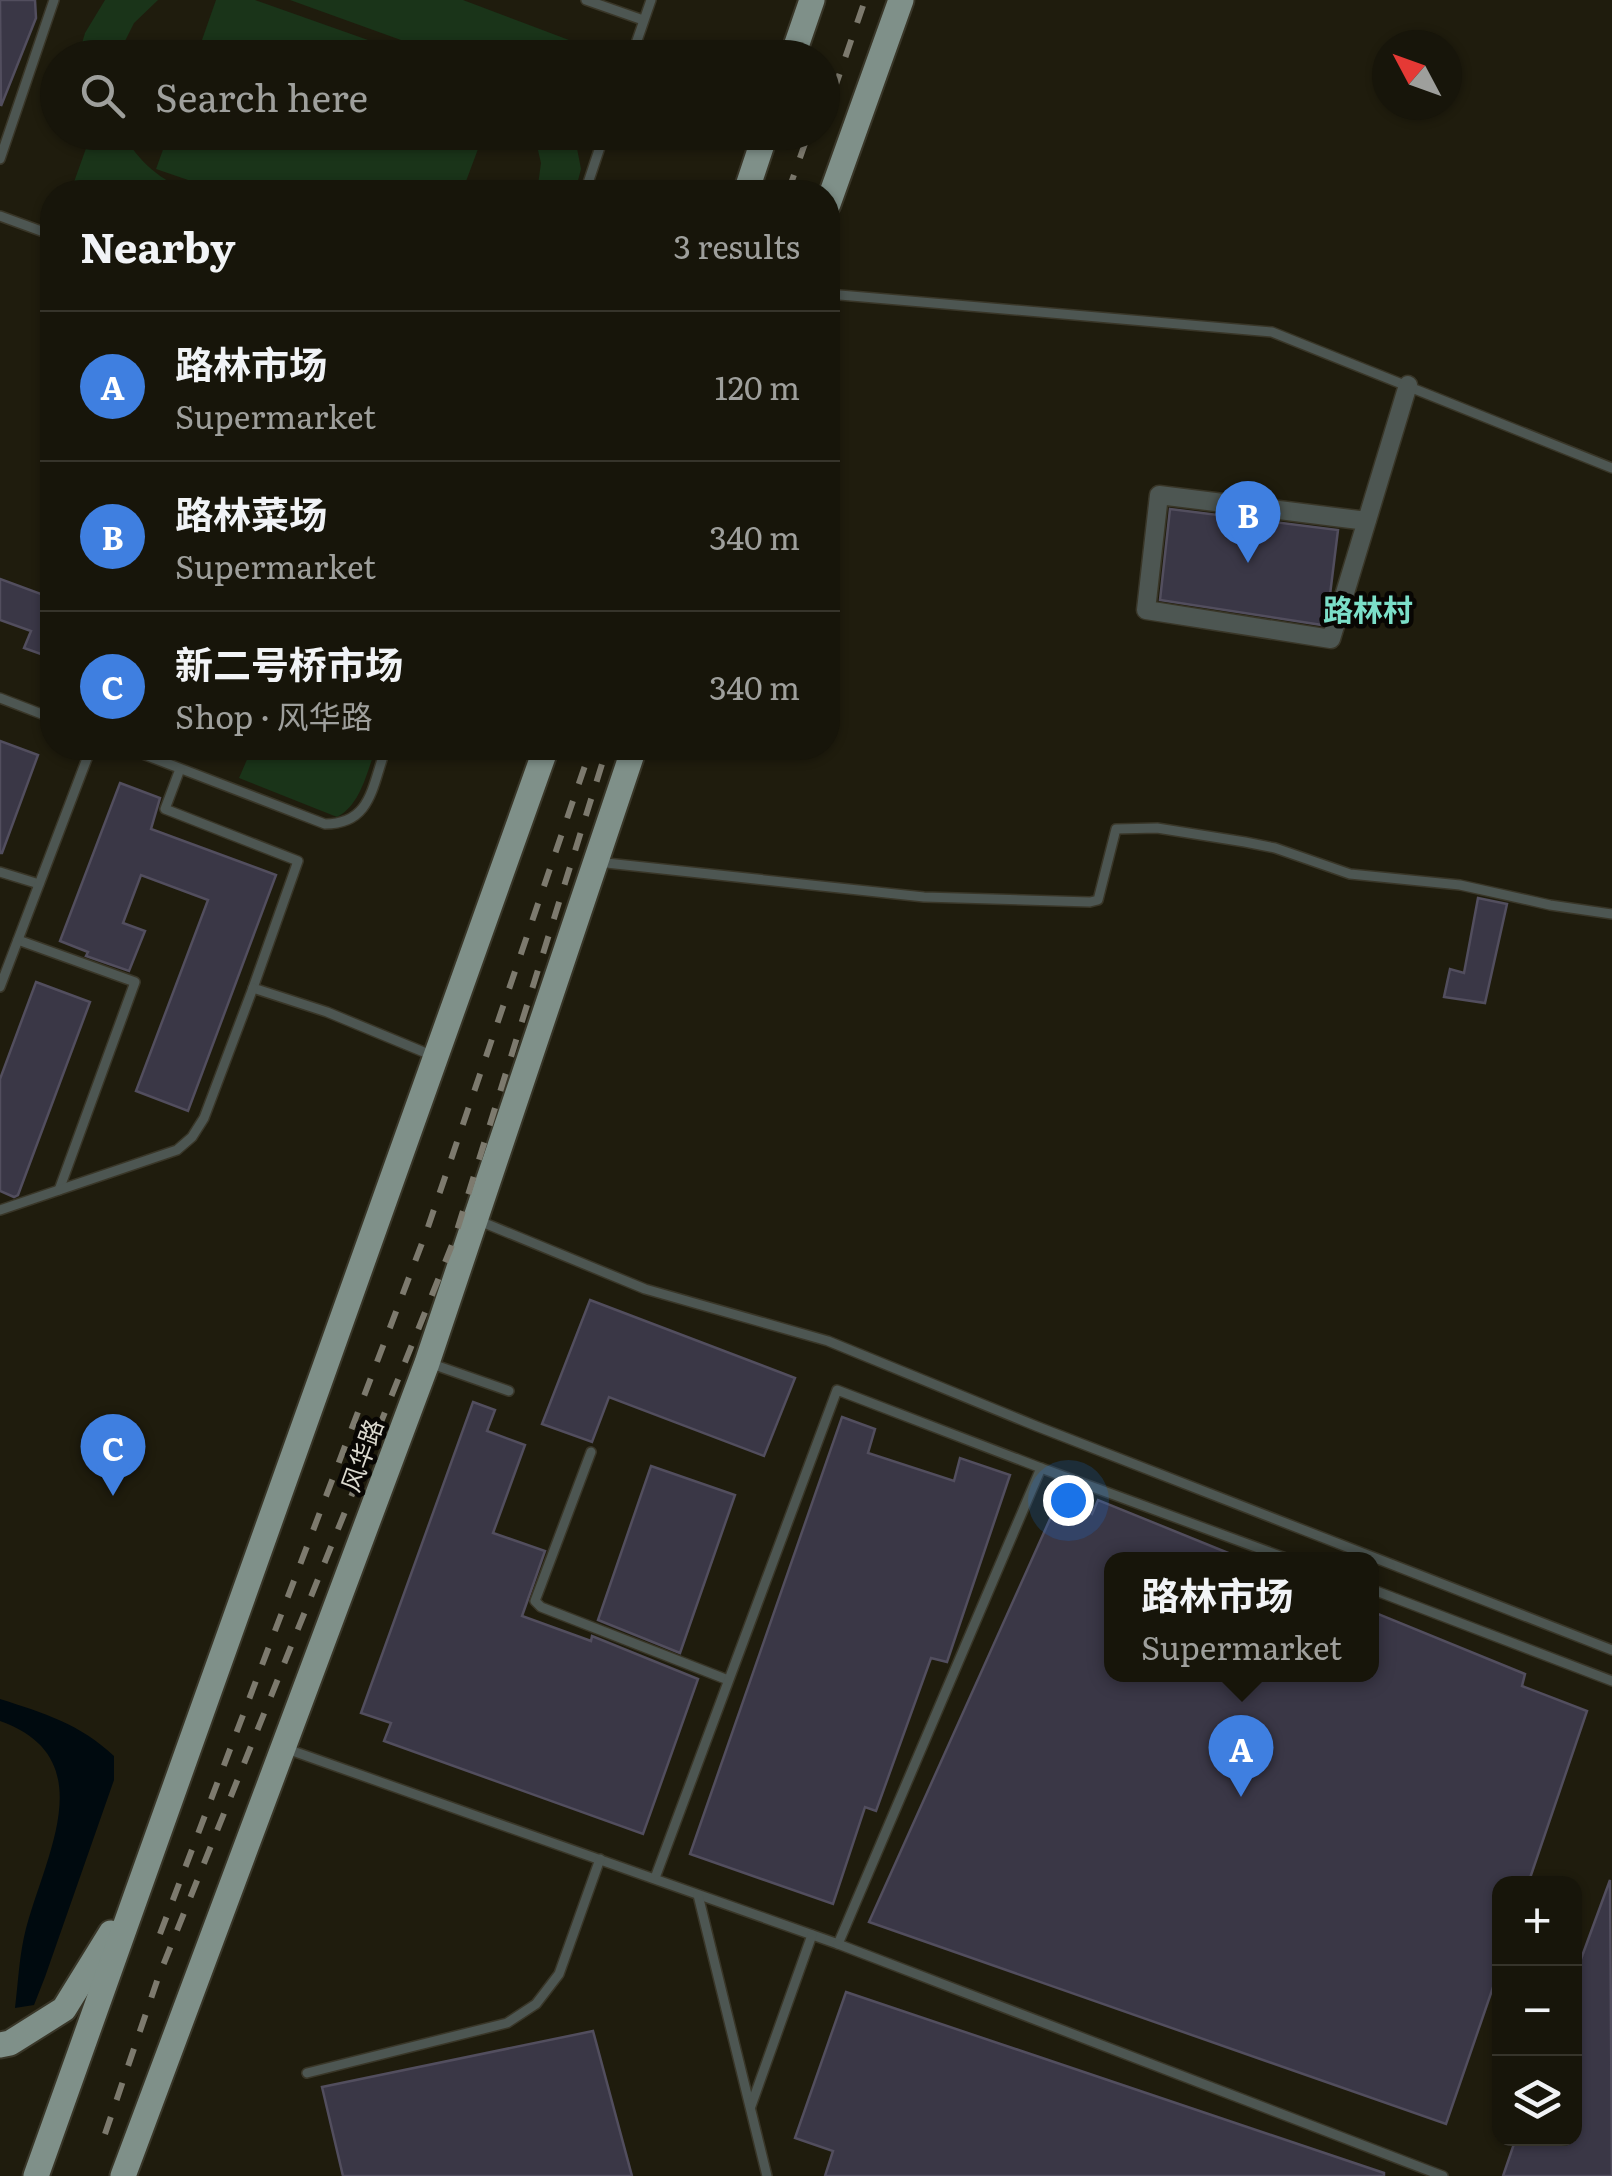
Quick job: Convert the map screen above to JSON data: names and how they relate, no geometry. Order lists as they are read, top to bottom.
{
  "streets": {
    "main road": ["风华路"]
  },
  "districts": ["路林村"],
  "north": "top left",
  "page": {
    "search": "Search here",
    "heading": ["Nearby", "3 results"],
    "list": [
      {
        "mark": "A",
        "name": "路林市场",
        "note": "Supermarket",
        "value": "120 m"
      },
      {
        "mark": "B",
        "name": "路林菜场",
        "note": "Supermarket",
        "value": "340 m"
      },
      {
        "mark": "C",
        "name": "新二号桥市场",
        "note": "Shop · 风华路",
        "value": "340 m"
      }
    ],
    "pins": ["B", "C", "A"],
    "popup": ["路林市场", "Supermarket"],
    "map_buttons": ["+", "−"]
  }
}
